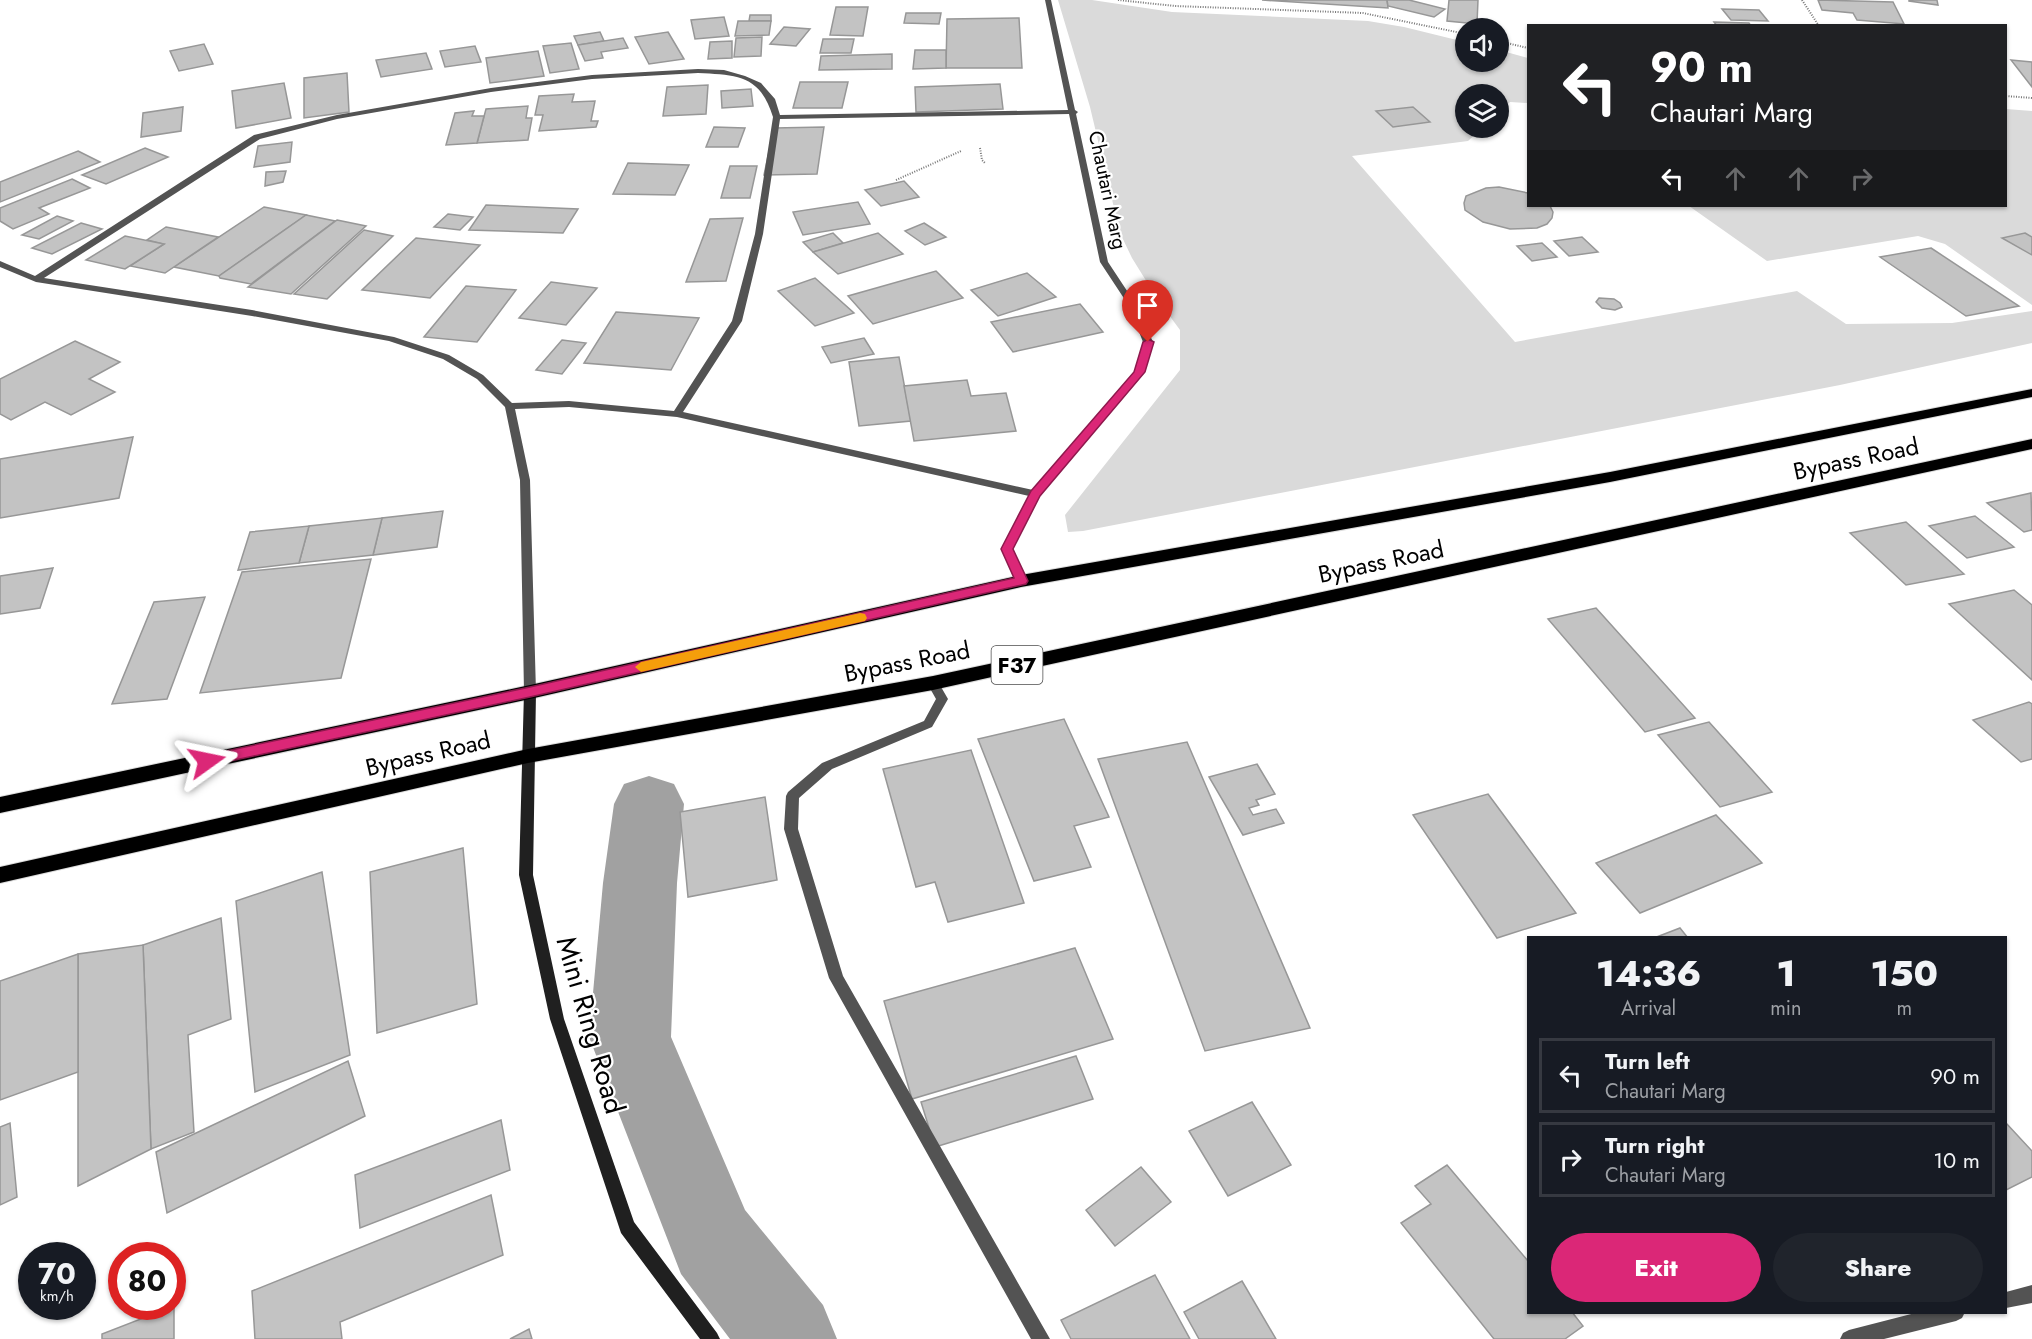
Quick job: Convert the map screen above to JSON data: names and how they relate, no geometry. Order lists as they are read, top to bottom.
{
  "streets": {
    "highway": ["Bypass Road", "F37"],
    "main road": ["Mini Ring Road"],
    "street": ["Chautari Marg"]
  },
  "crossings": [
    ["Chautari Marg", "Bypass Road"],
    ["Bypass Road", "Mini Ring Road"]
  ],
  "page": {
    "turn": ["90 m", "Chautari Marg"],
    "eta": [
      "14:36",
      "Arrival",
      "1",
      "min",
      "150",
      "m"
    ],
    "list": [
      {
        "name": "Turn left",
        "note": "Chautari Marg",
        "value": "90 m"
      },
      {
        "name": "Turn right",
        "note": "Chautari Marg",
        "value": "10 m"
      }
    ],
    "buttons": ["Exit", "Share"],
    "speed": "70 km/h",
    "limit": "80"
  }
}
